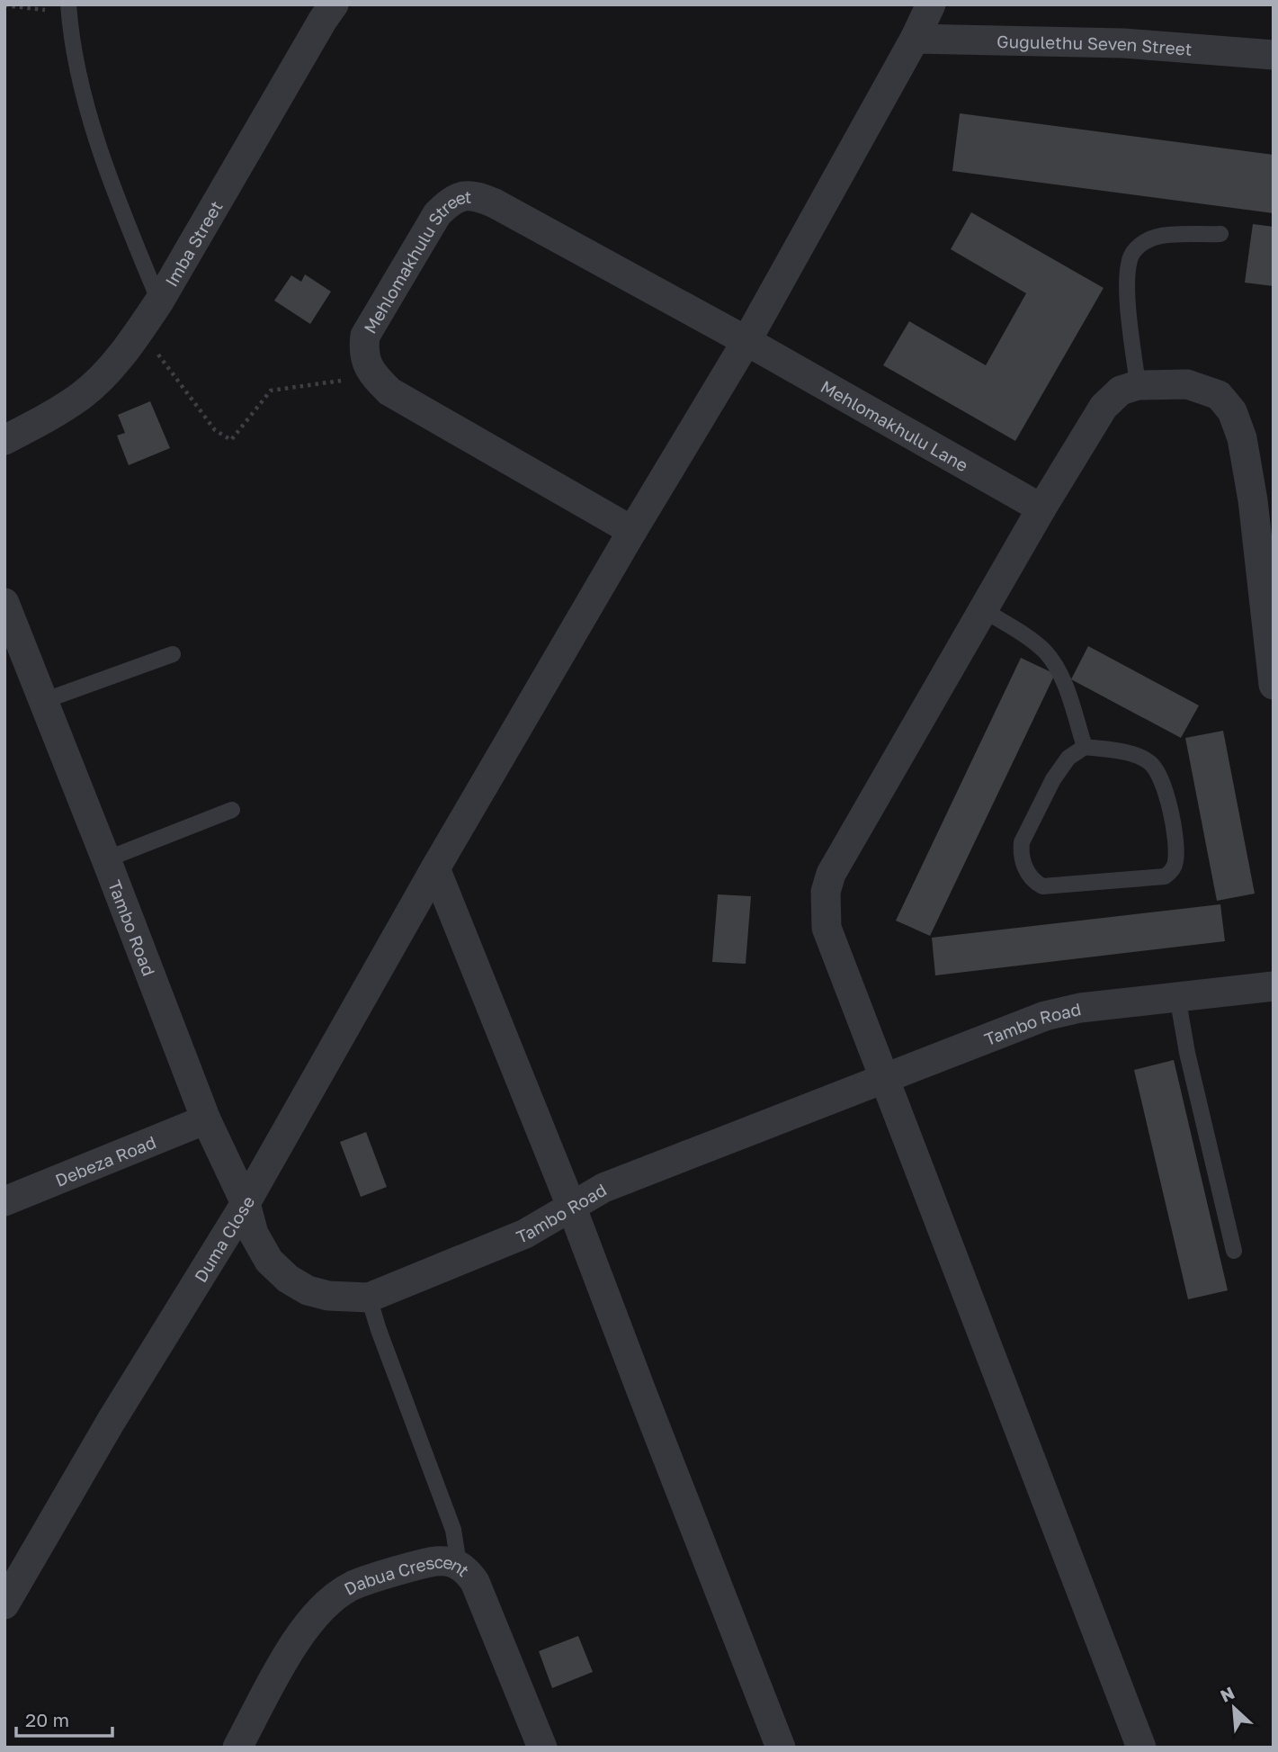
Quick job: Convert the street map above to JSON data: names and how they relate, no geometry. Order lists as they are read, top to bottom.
{
  "streets": {
    "street": [
      "Gugulethu Seven Street",
      "Imba Street",
      "Mehlomakhulu Street",
      "Mehlomakhulu Lane",
      "Tambo Road",
      "Debeza Road",
      "Duma Close",
      "Dabua Crescent"
    ]
  },
  "crossings": [
    ["Gugulethu Seven Street", "Duma Close"],
    ["Mehlomakhulu Street", "Mehlomakhulu Lane"],
    ["Mehlomakhulu Street", "Duma Close"],
    ["Mehlomakhulu Lane", "Duma Close"],
    ["Tambo Road", "Debeza Road"],
    ["Tambo Road", "Duma Close"]
  ],
  "scale_bar": "20 m",
  "north": "top left"
}
